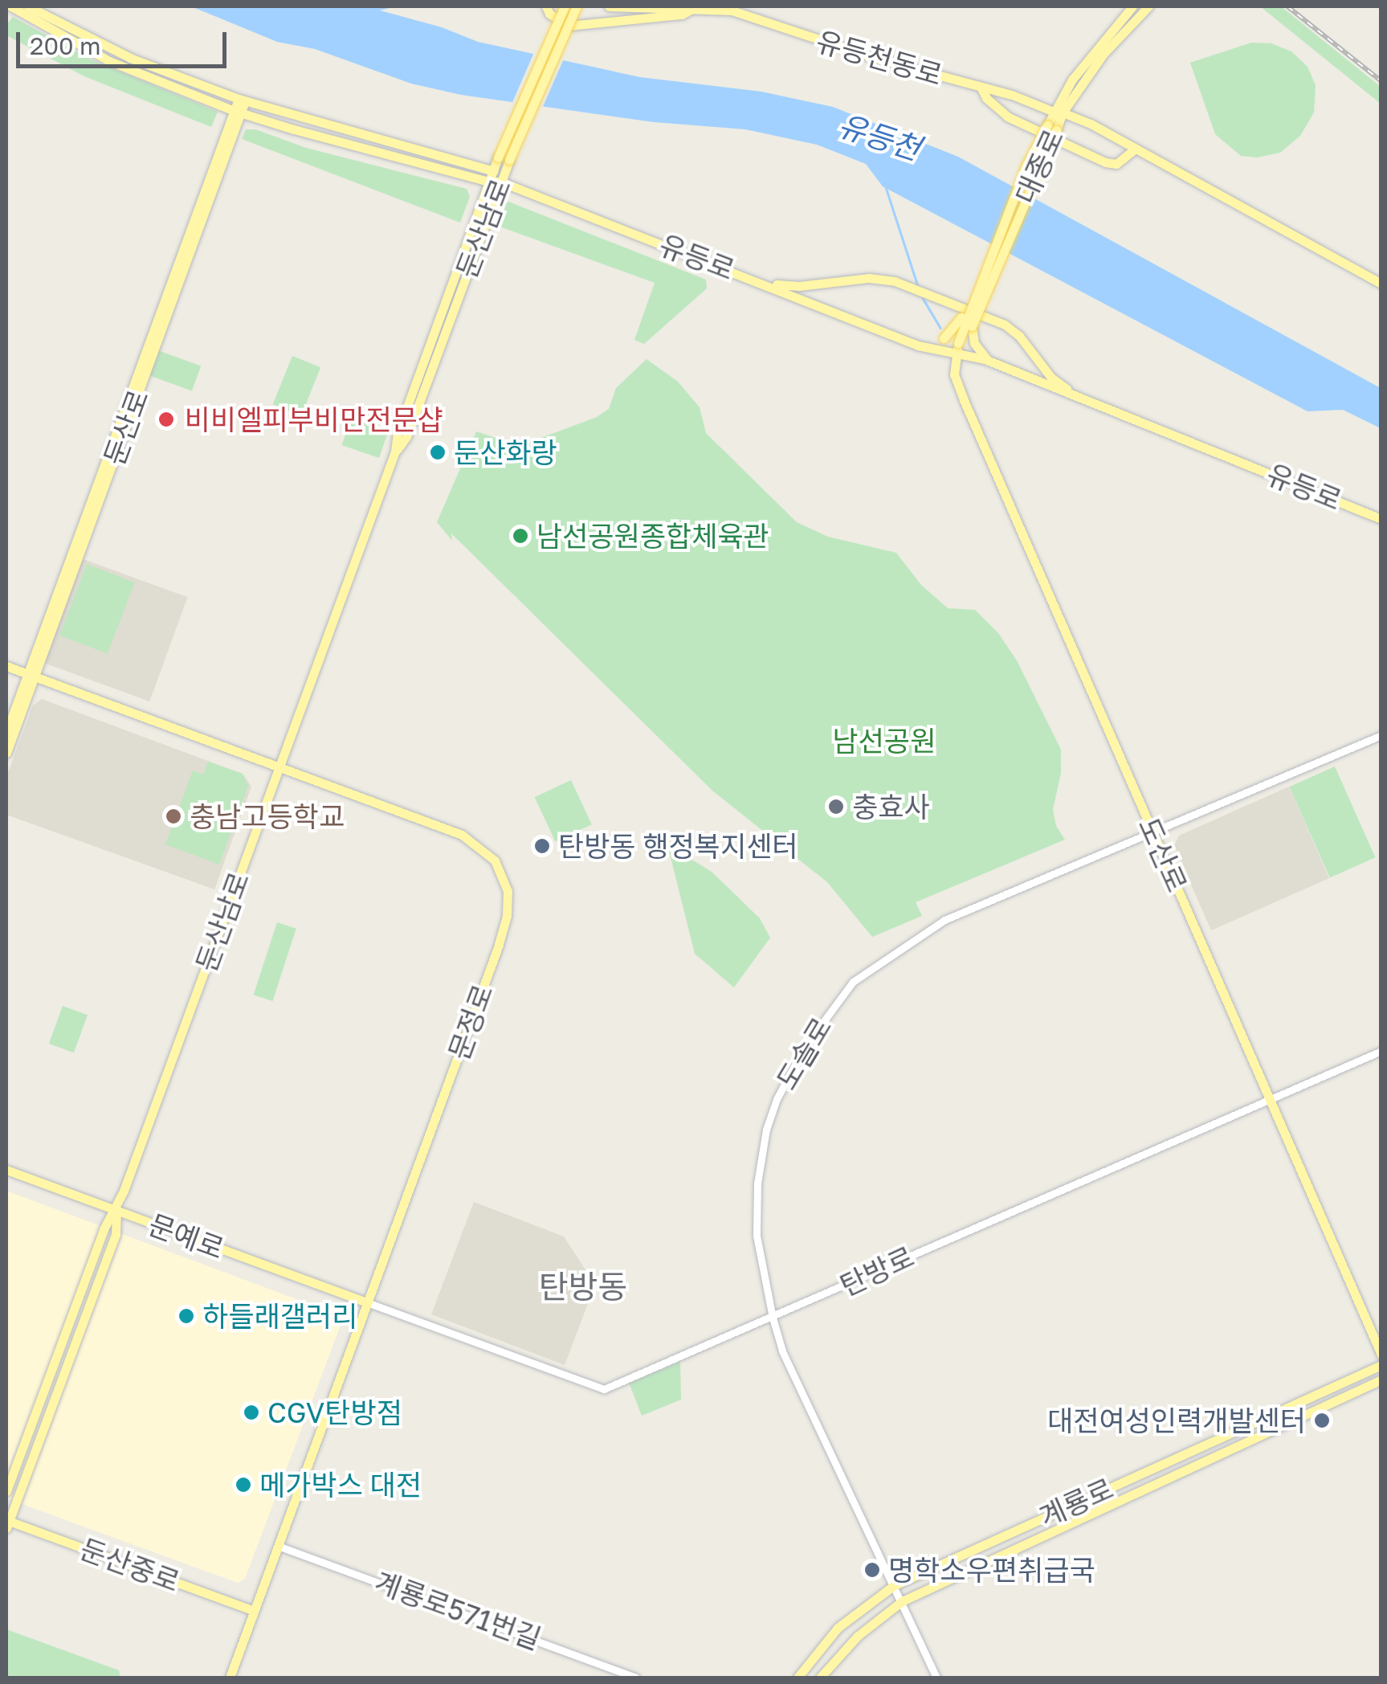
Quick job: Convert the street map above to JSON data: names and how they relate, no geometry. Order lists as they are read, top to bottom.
{
  "streets": {
    "main road": [
      "유등천동로",
      "대종로",
      "둔산남로",
      "유등로",
      "둔산로",
      "도산로",
      "문정로",
      "문예로",
      "계룡로",
      "둔산중로"
    ],
    "street": ["도솔로", "탄방로", "계룡로571번길"]
  },
  "crossings": [
    ["유등천동로", "대종로"],
    ["대종로", "유등로"],
    ["대종로", "도산로"],
    ["둔산남로", "유등로"],
    ["둔산남로", "문정로"],
    ["둔산남로", "문예로"],
    ["둔산남로", "둔산중로"],
    ["유등로", "둔산로"],
    ["유등로", "도산로"],
    ["둔산로", "문정로"],
    ["도산로", "도솔로"],
    ["도산로", "탄방로"],
    ["문정로", "문예로"],
    ["문정로", "탄방로"],
    ["문정로", "둔산중로"],
    ["문정로", "계룡로571번길"],
    ["도솔로", "탄방로"],
    ["도솔로", "계룡로"],
    ["문예로", "탄방로"]
  ],
  "districts": ["탄방동"],
  "water": ["유등천"],
  "parks": ["남선공원"],
  "places": [
    "비비엘피부비만전문샵",
    "둔산화랑",
    "남선공원종합체육관",
    "충효사",
    "충남고등학교",
    "탄방동 행정복지센터",
    "하들래갤러리",
    "CGV탄방점",
    "대전여성인력개발센터",
    "메가박스 대전",
    "명학소우편취급국"
  ],
  "scale_bar": "200 m"
}
